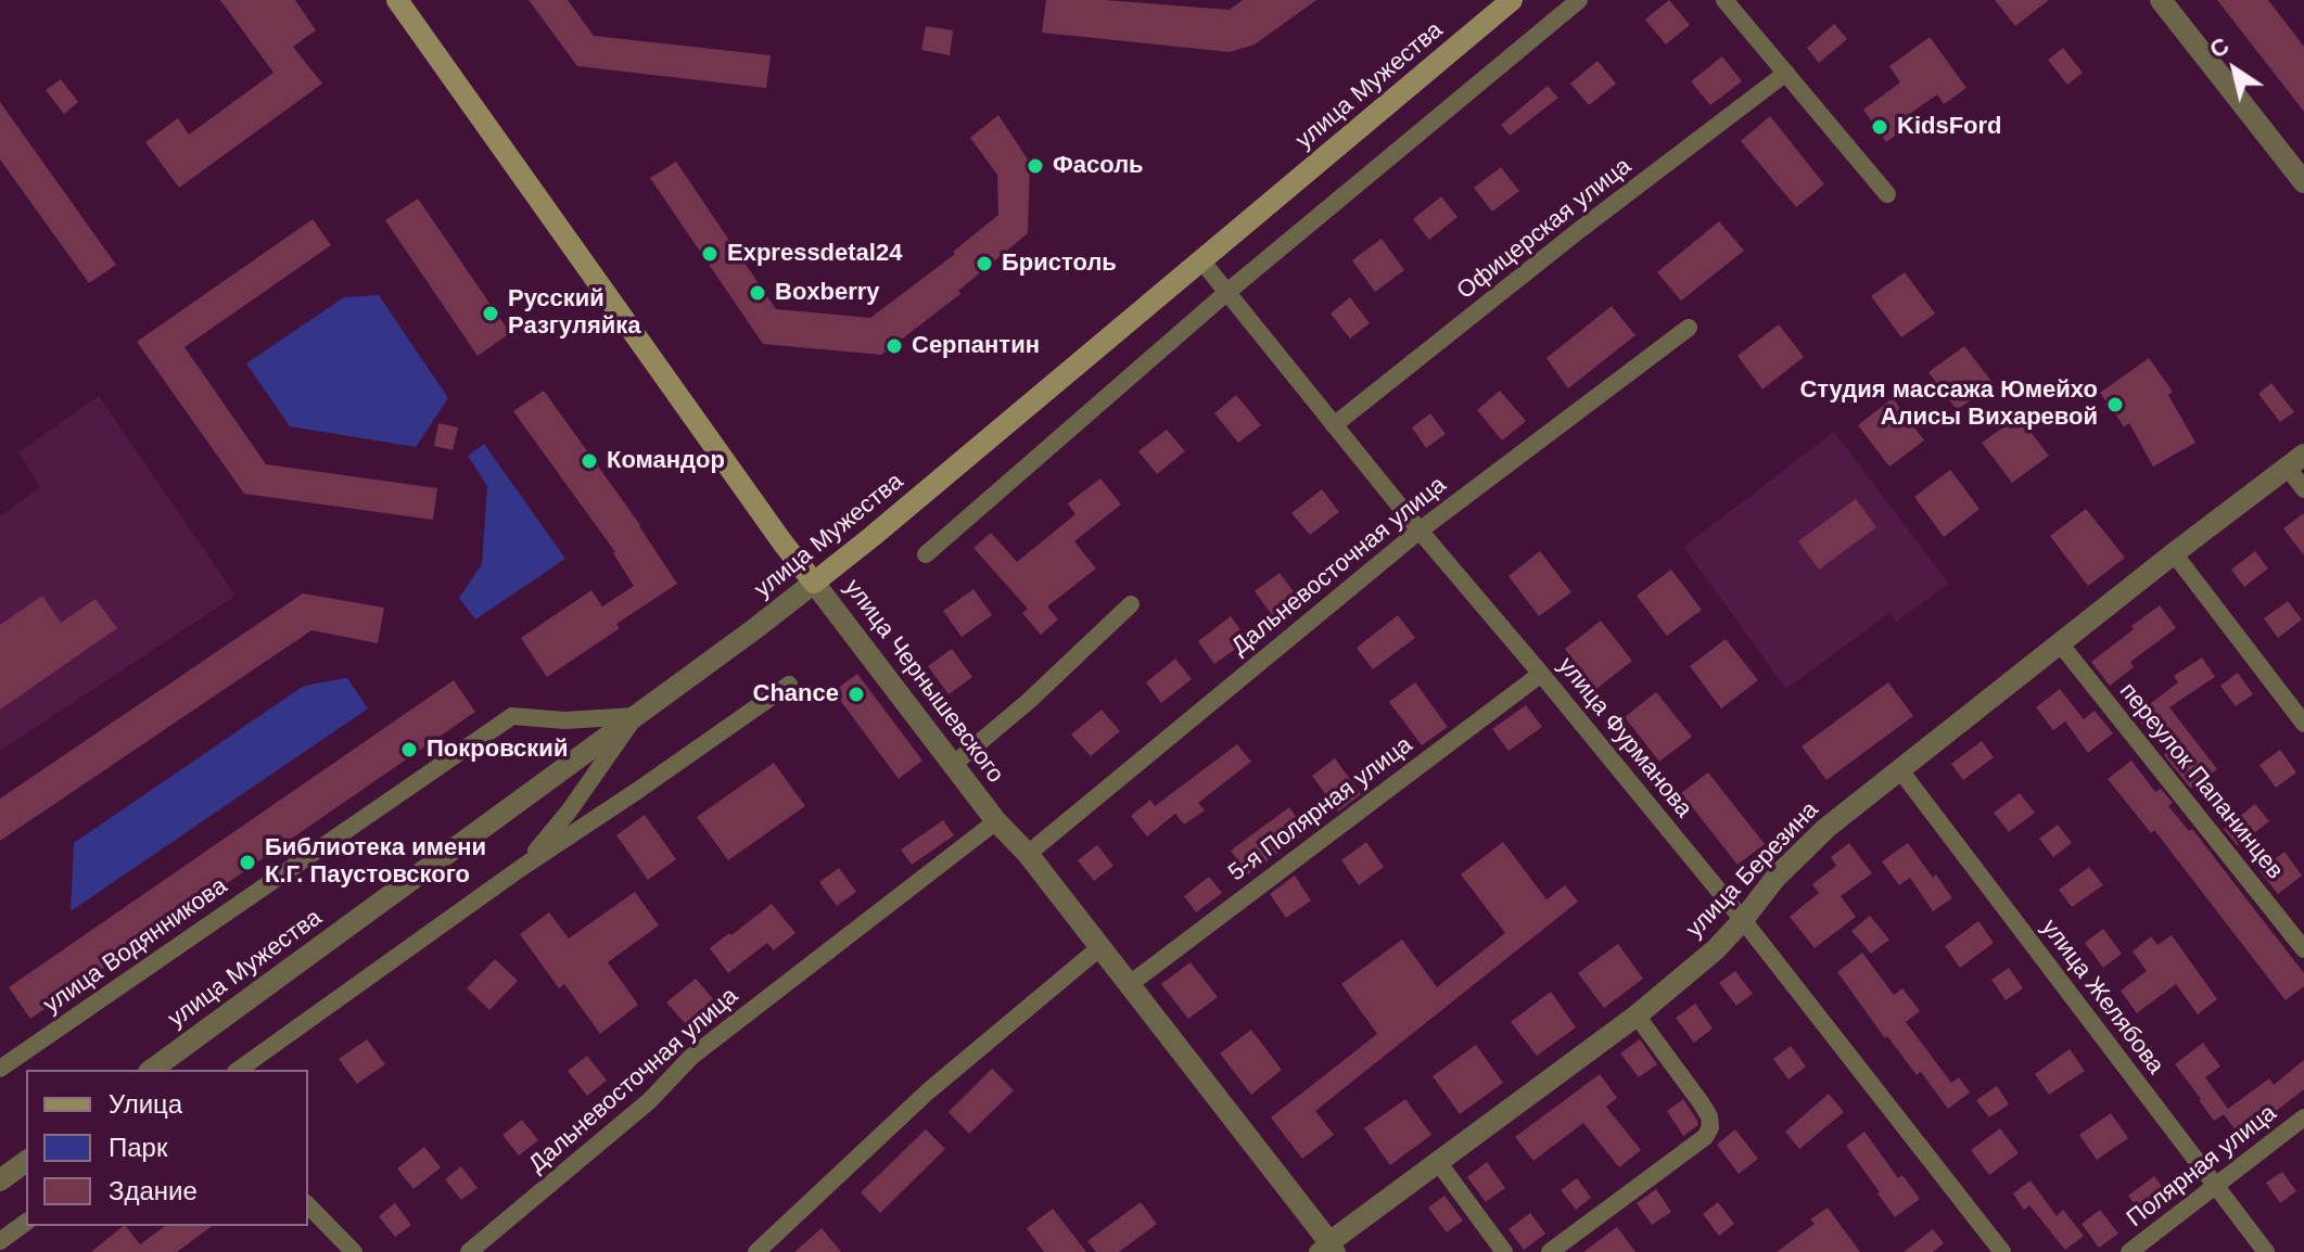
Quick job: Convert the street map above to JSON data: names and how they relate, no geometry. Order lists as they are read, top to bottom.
{
  "streets": {
    "main road": ["улица Мужества", "улица Чернышевского"],
    "street": [
      "Офицерская улица",
      "Дальневосточная улица",
      "улица Фурманова",
      "переулок Папанинцев",
      "5-я Полярная улица",
      "улица Березина",
      "улица Водянникова",
      "улица Желябова",
      "Полярная улица"
    ]
  },
  "crossings": [
    ["улица Мужества", "улица Чернышевского"],
    ["улица Мужества", "улица Фурманова"],
    ["улица Мужества", "улица Водянникова"],
    ["Офицерская улица", "улица Фурманова"],
    ["Дальневосточная улица", "улица Чернышевского"],
    ["Дальневосточная улица", "улица Фурманова"],
    ["улица Чернышевского", "5-я Полярная улица"],
    ["улица Чернышевского", "улица Березина"],
    ["улица Фурманова", "5-я Полярная улица"],
    ["улица Фурманова", "улица Березина"],
    ["переулок Папанинцев", "улица Березина"],
    ["улица Березина", "улица Желябова"],
    ["улица Желябова", "Полярная улица"]
  ],
  "places": [
    "KidsFord",
    "Фасоль",
    "Expressdetal24",
    "Бристоль",
    "Boxberry",
    "Русский Разгуляйка",
    "Серпантин",
    "Студия массажа Юмейхо Алисы Вихаревой",
    "Командор",
    "Chance",
    "Покровский",
    "Библиотека имени К.Г. Паустовского"
  ],
  "legend": ["Улица", "Парк", "Здание"],
  "north": "top left"
}
